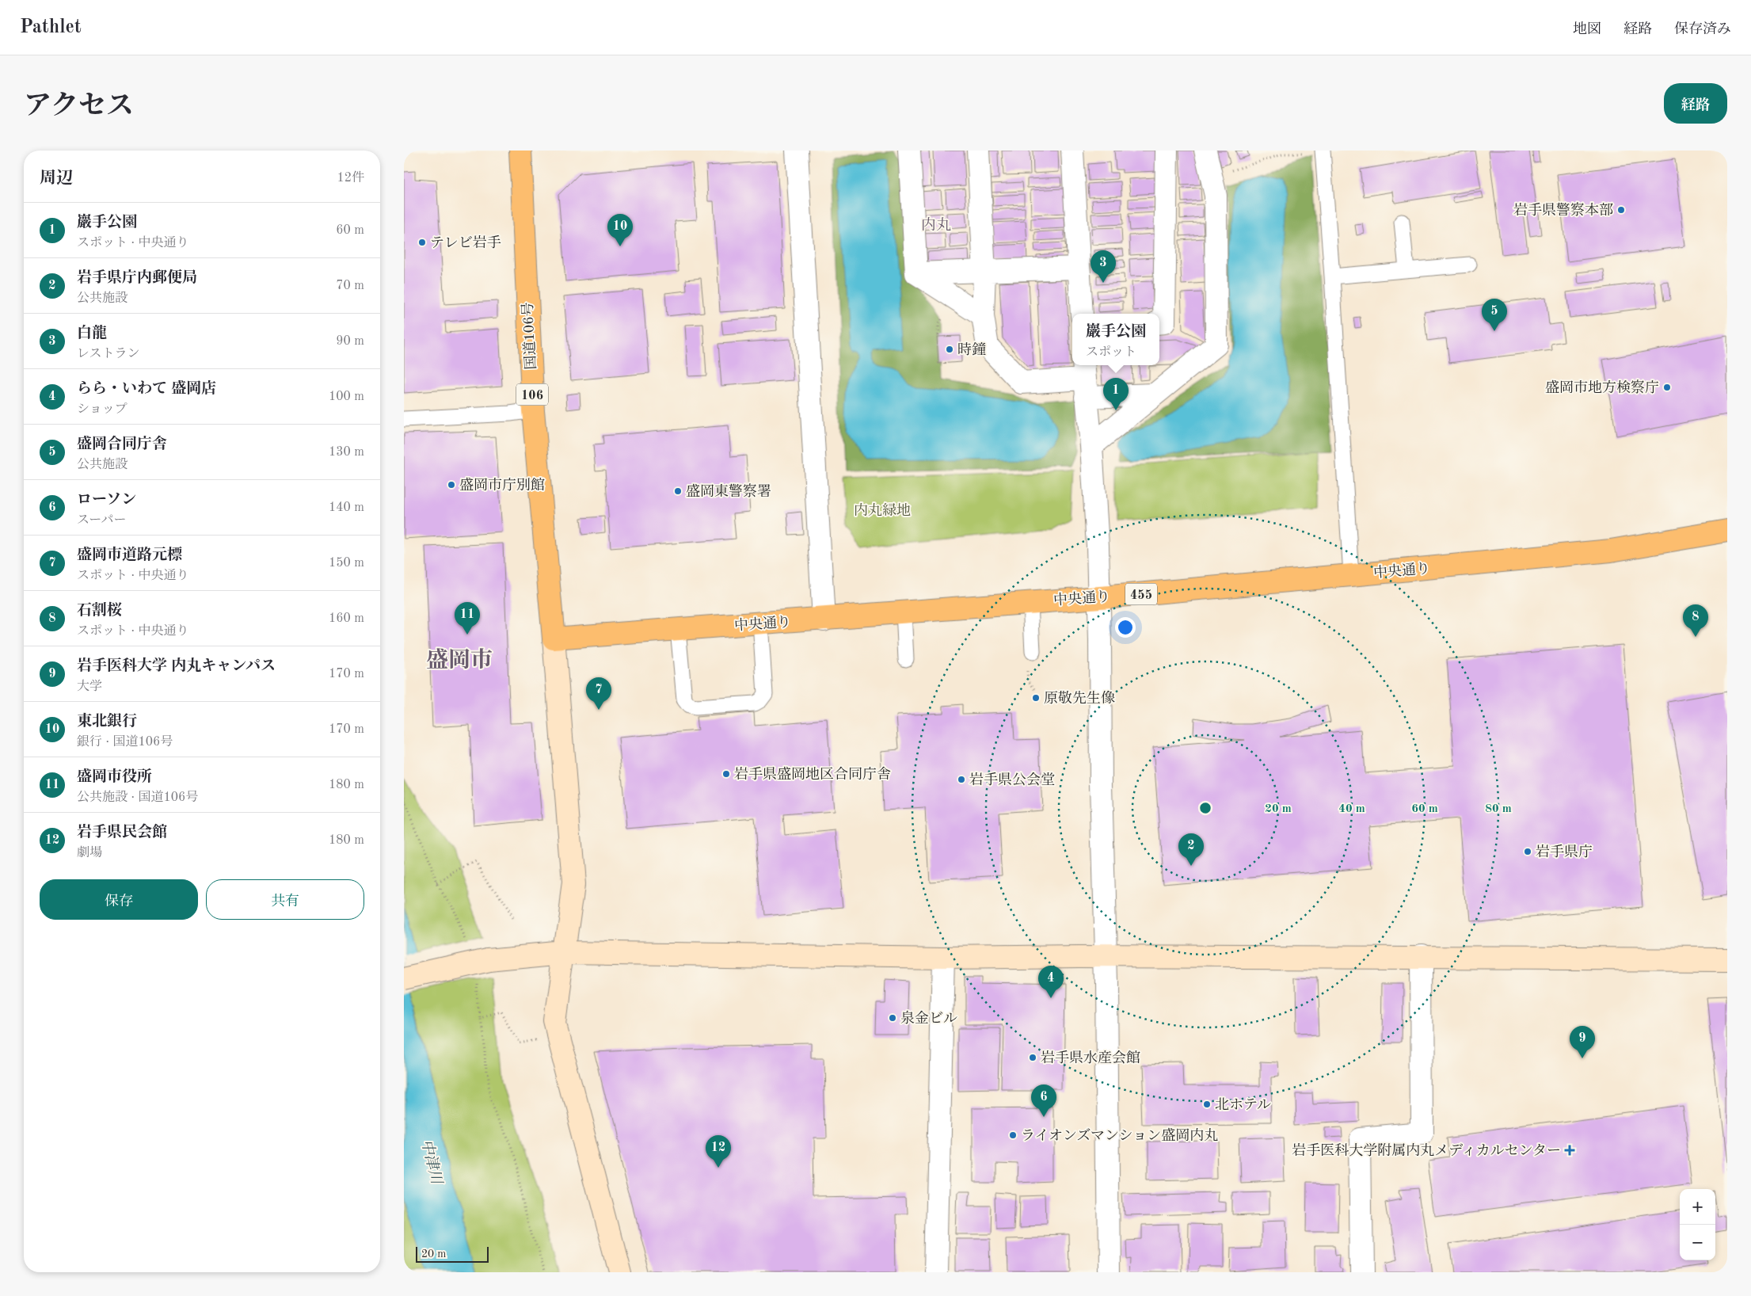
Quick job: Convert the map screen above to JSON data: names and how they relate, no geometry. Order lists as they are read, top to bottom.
{
  "streets": {
    "highway": [
      "国道106号",
      "106",
      "中央通り",
      "455"
    ]
  },
  "crossings": [
    ["国道106号", "中央通り"]
  ],
  "districts": ["内丸", "盛岡市"],
  "water": ["中津川"],
  "parks": ["内丸緑地"],
  "places": {
    "other": [
      "岩手県警察本部",
      "テレビ岩手",
      "時鐘",
      "盛岡市地方検察庁",
      "盛岡市庁別館",
      "盛岡東警察署",
      "原敬先生像",
      "岩手県盛岡地区合同庁舎",
      "岩手県公会堂",
      "岩手県庁",
      "泉金ビル",
      "岩手県水産会館",
      "北ホテル",
      "ライオンズマンション盛岡内丸"
    ],
    "health": ["岩手医科大学附属内丸メディカルセンター"]
  },
  "scale_bar": "20 m",
  "page": {
    "header": "Pathlet",
    "nav": ["地図", "経路", "保存済み"],
    "title": "アクセス",
    "buttons": [
      "経路",
      ["保存", "共有"]
    ],
    "heading": ["周辺", "12件"],
    "list": [
      {
        "mark": "1",
        "name": "巖手公園",
        "note": "スポット · 中央通り",
        "value": "60 m"
      },
      {
        "mark": "2",
        "name": "岩手県庁内郵便局",
        "note": "公共施設",
        "value": "70 m"
      },
      {
        "mark": "3",
        "name": "白龍",
        "note": "レストラン",
        "value": "90 m"
      },
      {
        "mark": "4",
        "name": "らら・いわて 盛岡店",
        "note": "ショップ",
        "value": "100 m"
      },
      {
        "mark": "5",
        "name": "盛岡合同庁舎",
        "note": "公共施設",
        "value": "130 m"
      },
      {
        "mark": "6",
        "name": "ローソン",
        "note": "スーパー",
        "value": "140 m"
      },
      {
        "mark": "7",
        "name": "盛岡市道路元標",
        "note": "スポット · 中央通り",
        "value": "150 m"
      },
      {
        "mark": "8",
        "name": "石割桜",
        "note": "スポット · 中央通り",
        "value": "160 m"
      },
      {
        "mark": "9",
        "name": "岩手医科大学 内丸キャンパス",
        "note": "大学",
        "value": "170 m"
      },
      {
        "mark": "10",
        "name": "東北銀行",
        "note": "銀行 · 国道106号",
        "value": "170 m"
      },
      {
        "mark": "11",
        "name": "盛岡市役所",
        "note": "公共施設 · 国道106号",
        "value": "180 m"
      },
      {
        "mark": "12",
        "name": "岩手県民会館",
        "note": "劇場",
        "value": "180 m"
      }
    ],
    "pins": [
      "10",
      "3",
      "5",
      "1",
      "11",
      "8",
      "7",
      "2",
      "4",
      "9",
      "6",
      "12"
    ],
    "popup": ["巖手公園", "スポット"],
    "map_buttons": ["+", "−"],
    "scale": "20 m"
  },
  "rings": [
    "20 m",
    "40 m",
    "60 m",
    "80 m"
  ]
}
